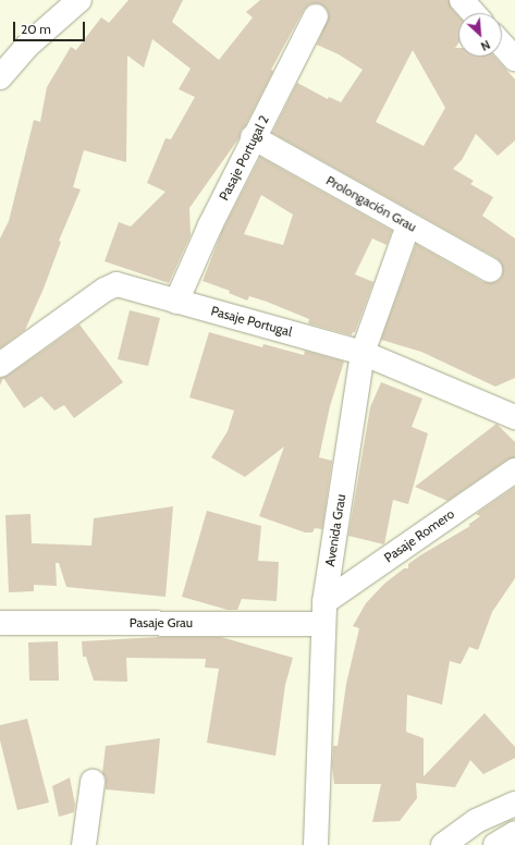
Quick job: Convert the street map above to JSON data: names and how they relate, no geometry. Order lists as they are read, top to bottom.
{
  "streets": {
    "street": [
      "Pasaje Portugal 2",
      "Prolongación Grau",
      "Pasaje Portugal",
      "Avenida Grau",
      "Pasaje Romero",
      "Pasaje Grau"
    ]
  },
  "crossings": [
    ["Pasaje Portugal 2", "Prolongación Grau"],
    ["Pasaje Portugal 2", "Pasaje Portugal"],
    ["Prolongación Grau", "Avenida Grau"],
    ["Pasaje Portugal", "Avenida Grau"],
    ["Avenida Grau", "Pasaje Romero"],
    ["Avenida Grau", "Pasaje Grau"],
    ["Pasaje Romero", "Pasaje Grau"]
  ],
  "scale_bar": "20 m",
  "north": "bottom right"
}
